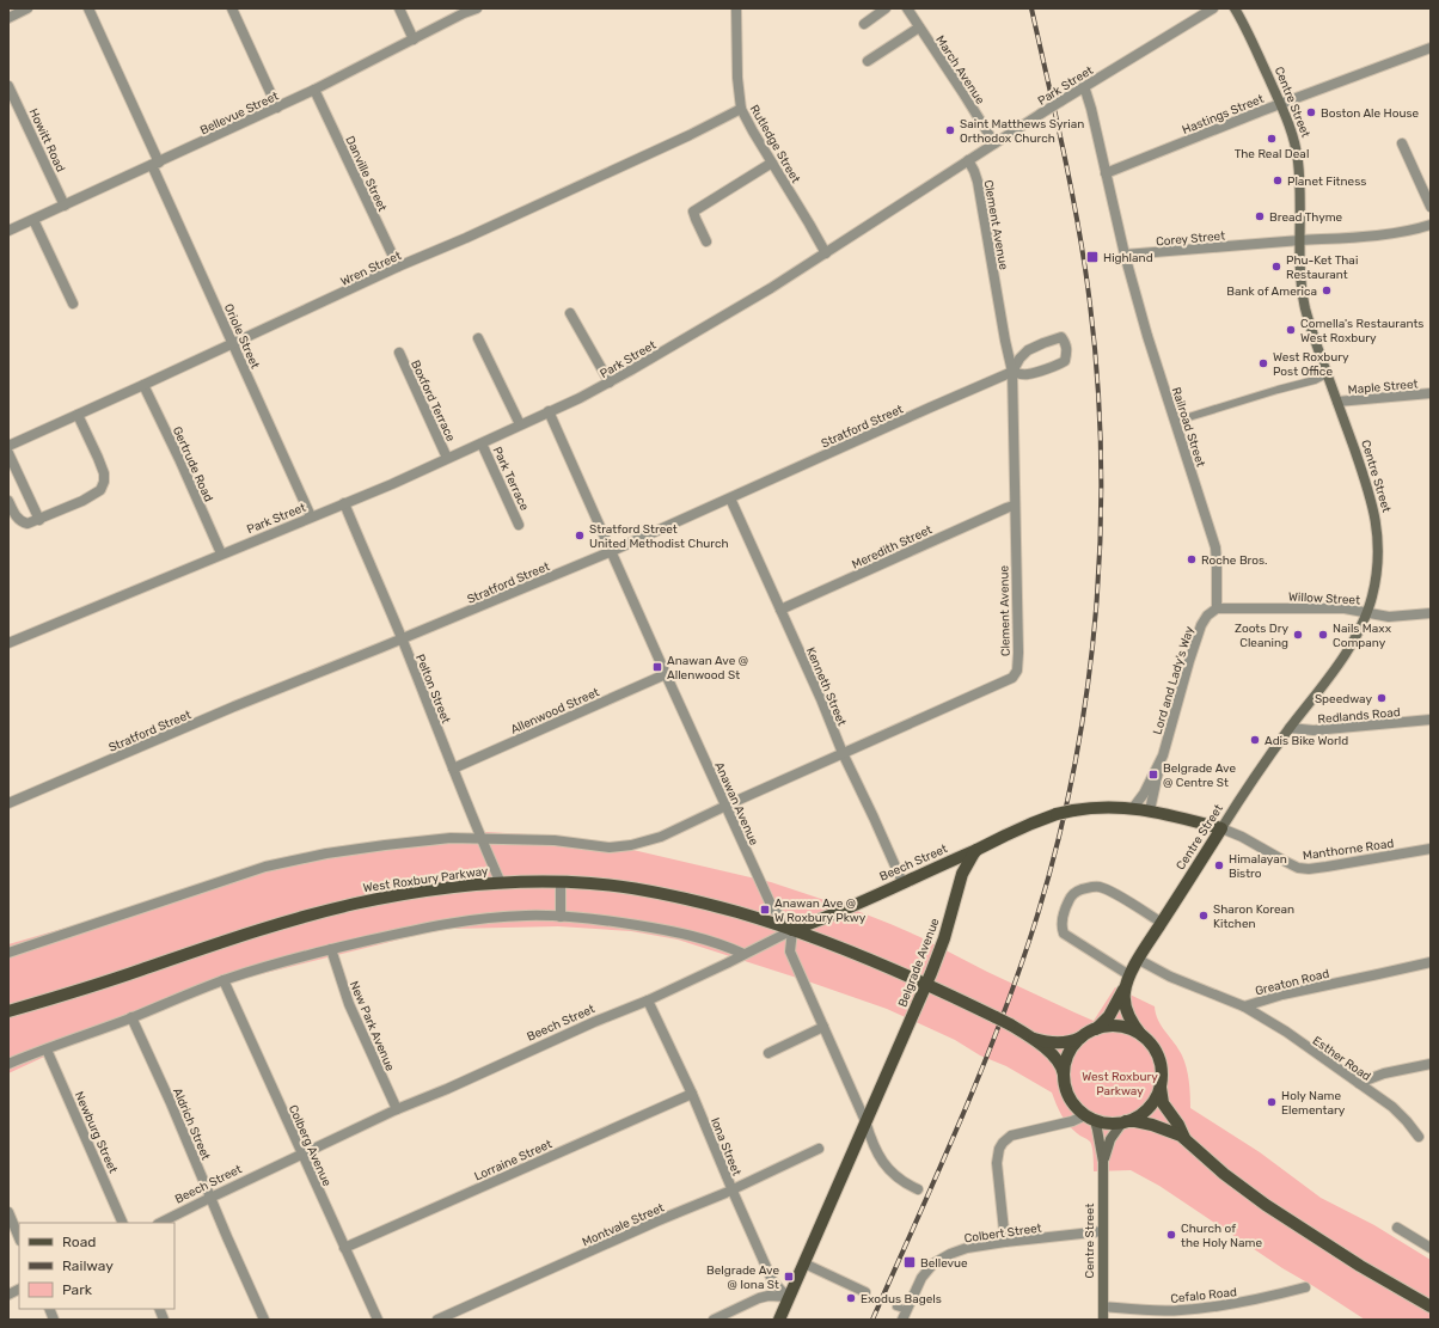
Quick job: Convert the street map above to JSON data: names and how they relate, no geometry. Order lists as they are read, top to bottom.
{
  "streets": {
    "main road": [
      "Centre Street",
      "Beech Street",
      "West Roxbury Parkway",
      "Belgrade Avenue"
    ],
    "street": [
      "March Avenue",
      "Park Street",
      "Bellevue Street",
      "Hastings Street",
      "Howitt Road",
      "Rutledge Street",
      "Danville Street",
      "Clement Avenue",
      "Corey Street",
      "Wren Street",
      "Oriole Street",
      "Maple Street",
      "Boxford Terrace",
      "Stratford Street",
      "Railroad Street",
      "Gertrude Road",
      "Park Terrace",
      "Meredith Street",
      "Willow Street",
      "Lord and Lady's Way",
      "Kenneth Street",
      "Pelton Street",
      "Allenwood Street",
      "Redlands Road",
      "Anawan Avenue",
      "Manthorne Road",
      "Greaton Road",
      "New Park Avenue",
      "Esther Road",
      "Aldrich Street",
      "Newburg Street",
      "Colberg Avenue",
      "Iona Street",
      "Lorraine Street",
      "Montvale Street",
      "Colbert Street",
      "Cefalo Road"
    ]
  },
  "crossings": [
    ["March Avenue", "Park Street"],
    ["Park Street", "Rutledge Street"],
    ["Park Street", "Clement Avenue"],
    ["Park Street", "Oriole Street"],
    ["Park Street", "Boxford Terrace"],
    ["Park Street", "Gertrude Road"],
    ["Park Street", "Park Terrace"],
    ["Park Street", "Pelton Street"],
    ["Park Street", "Anawan Avenue"],
    ["Centre Street", "Hastings Street"],
    ["Centre Street", "Corey Street"],
    ["Centre Street", "Maple Street"],
    ["Centre Street", "Willow Street"],
    ["Centre Street", "Redlands Road"],
    ["Centre Street", "Manthorne Road"],
    ["Centre Street", "West Roxbury Parkway"],
    ["Centre Street", "Belgrade Avenue"],
    ["Centre Street", "Greaton Road"],
    ["Centre Street", "Colbert Street"],
    ["Centre Street", "Cefalo Road"],
    ["Bellevue Street", "Howitt Road"],
    ["Bellevue Street", "Danville Street"],
    ["Bellevue Street", "Oriole Street"],
    ["Rutledge Street", "Wren Street"],
    ["Danville Street", "Wren Street"],
    ["Clement Avenue", "Stratford Street"],
    ["Clement Avenue", "Meredith Street"],
    ["Clement Avenue", "Kenneth Street"],
    ["Clement Avenue", "Pelton Street"],
    ["Clement Avenue", "Anawan Avenue"],
    ["Corey Street", "Railroad Street"],
    ["Wren Street", "Oriole Street"],
    ["Wren Street", "Gertrude Road"],
    ["Stratford Street", "Kenneth Street"],
    ["Stratford Street", "Pelton Street"],
    ["Stratford Street", "Anawan Avenue"],
    ["Railroad Street", "Willow Street"],
    ["Railroad Street", "Lord and Lady's Way"],
    ["Meredith Street", "Kenneth Street"],
    ["Willow Street", "Lord and Lady's Way"],
    ["Lord and Lady's Way", "Belgrade Avenue"],
    ["Kenneth Street", "Beech Street"],
    ["Pelton Street", "Allenwood Street"],
    ["Pelton Street", "West Roxbury Parkway"],
    ["Allenwood Street", "Anawan Avenue"],
    ["Anawan Avenue", "Beech Street"],
    ["Anawan Avenue", "West Roxbury Parkway"],
    ["Manthorne Road", "Belgrade Avenue"],
    ["Beech Street", "West Roxbury Parkway"],
    ["Beech Street", "Belgrade Avenue"],
    ["Beech Street", "New Park Avenue"],
    ["Beech Street", "Aldrich Street"],
    ["Beech Street", "Colberg Avenue"],
    ["Beech Street", "Iona Street"],
    ["West Roxbury Parkway", "Belgrade Avenue"],
    ["Belgrade Avenue", "Iona Street"],
    ["Greaton Road", "Esther Road"],
    ["Colberg Avenue", "Lorraine Street"],
    ["Iona Street", "Lorraine Street"],
    ["Iona Street", "Montvale Street"]
  ],
  "parks": ["West Roxbury Parkway"],
  "places": {
    "other": [
      "Boston Ale House",
      "Saint Matthews Syrian Orthodox Church",
      "The Real Deal",
      "Planet Fitness",
      "Bread Thyme",
      "Phu-Ket Thai Restaurant",
      "Bank of America",
      "Comella's Restaurants West Roxbury",
      "West Roxbury Post Office",
      "Stratford Street United Methodist Church",
      "Roche Bros.",
      "Zoots Dry Cleaning",
      "Nails Maxx Company",
      "Speedway",
      "Adis Bike World",
      "Himalayan Bistro",
      "Sharon Korean Kitchen",
      "Holy Name Elementary",
      "Church of the Holy Name",
      "Exodus Bagels"
    ],
    "transit": [
      "Highland",
      "Anawan Ave @ Allenwood St",
      "Belgrade Ave @ Centre St",
      "Anawan Ave @ W Roxbury Pkwy",
      "Bellevue",
      "Belgrade Ave @ Iona St"
    ]
  },
  "legend": ["Road", "Railway", "Park"]
}
